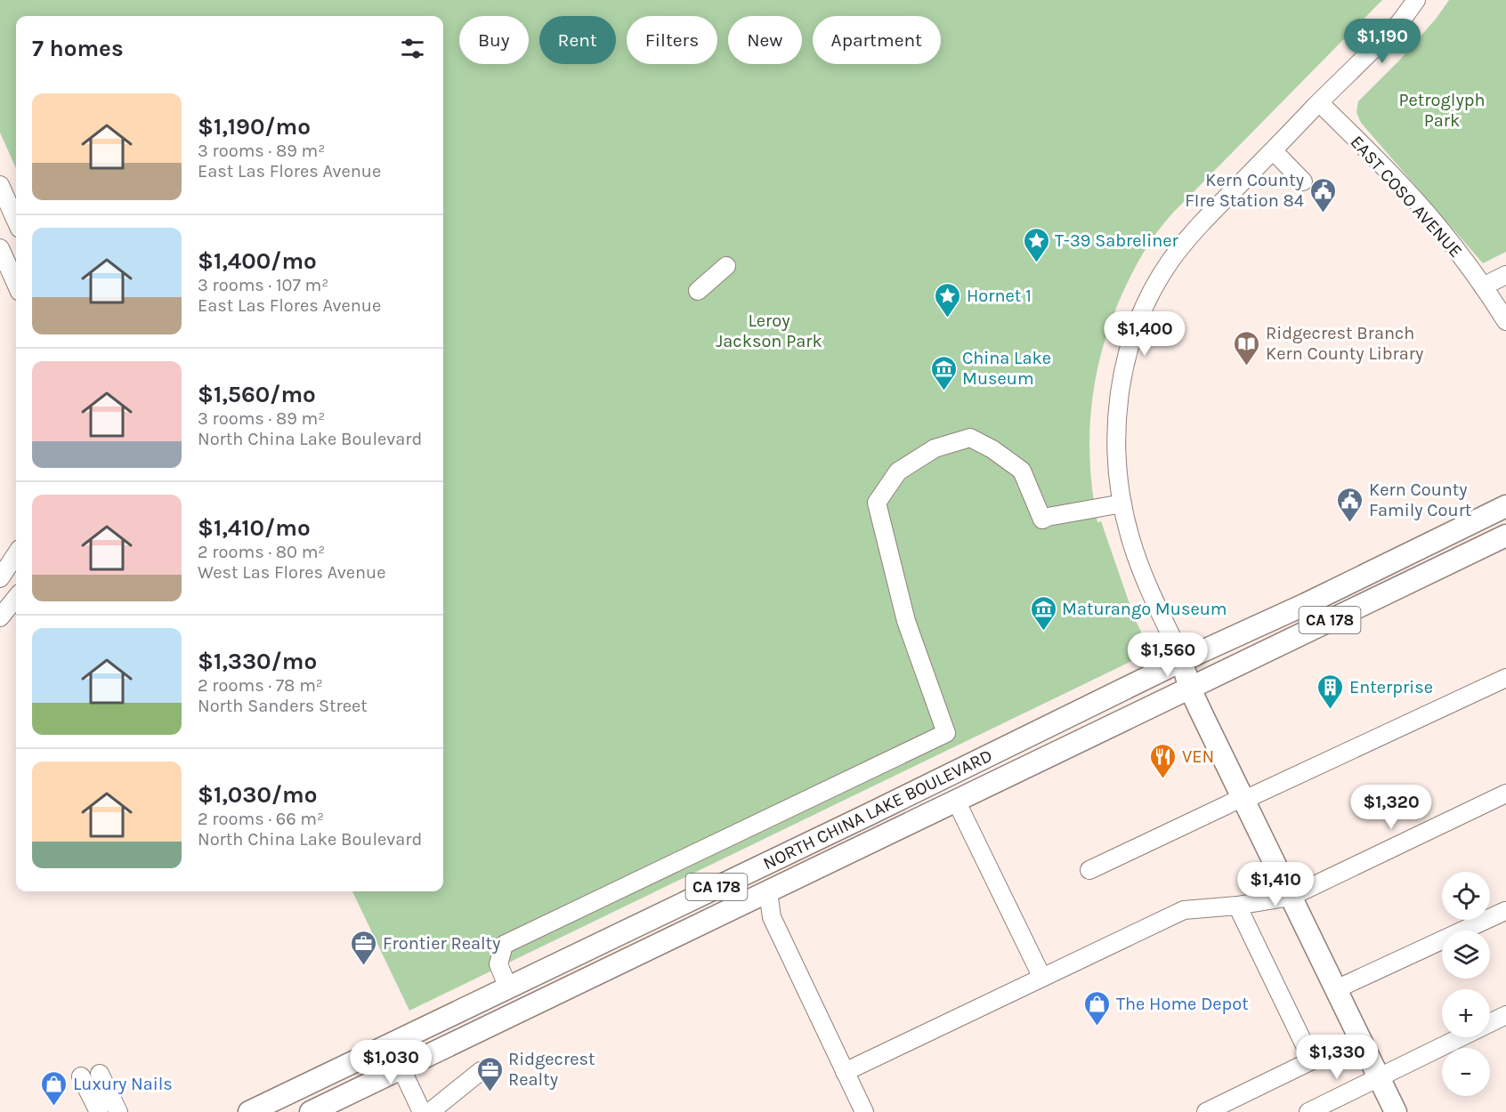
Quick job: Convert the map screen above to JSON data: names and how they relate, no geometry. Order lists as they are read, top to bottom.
{
  "streets": {
    "main road": ["CA 178", "NORTH CHINA LAKE BOULEVARD"],
    "street": ["EAST COSO AVENUE"]
  },
  "parks": ["Petroglyph Park", "Leroy Jackson Park"],
  "places": {
    "public building": ["Kern County FIre Station 84", "Kern County Family Court"],
    "place": ["T-39 Sabreliner", "Hornet 1"],
    "library": ["Ridgecrest Branch Kern County Library"],
    "museum": ["China Lake Museum", "Maturango Museum"],
    "building": ["Enterprise"],
    "restaurant": ["VEN"],
    "office": ["Frontier Realty", "Ridgecrest Realty"],
    "shop": ["The Home Depot", "Luxury Nails"]
  },
  "page": {
    "chip": [
      "Buy",
      "Rent",
      "Filters",
      "New",
      "Apartment"
    ],
    "heading": "7 homes",
    "price": [
      "$1,190",
      "$1,400",
      "$1,560",
      "$1,320",
      "$1,410",
      "$1,330",
      "$1,030"
    ],
    "list": [
      {
        "name": "$1,190/mo",
        "note": "3 rooms · 89 m² · East Las Flores Avenue"
      },
      {
        "name": "$1,400/mo",
        "note": "3 rooms · 107 m² · East Las Flores Avenue"
      },
      {
        "name": "$1,560/mo",
        "note": "3 rooms · 89 m² · North China Lake Boulevard"
      },
      {
        "name": "$1,410/mo",
        "note": "2 rooms · 80 m² · West Las Flores Avenue"
      },
      {
        "name": "$1,330/mo",
        "note": "2 rooms · 78 m² · North Sanders Street"
      },
      {
        "name": "$1,030/mo",
        "note": "2 rooms · 66 m² · North China Lake Boulevard"
      }
    ],
    "map_buttons": ["+", "−"]
  }
}
